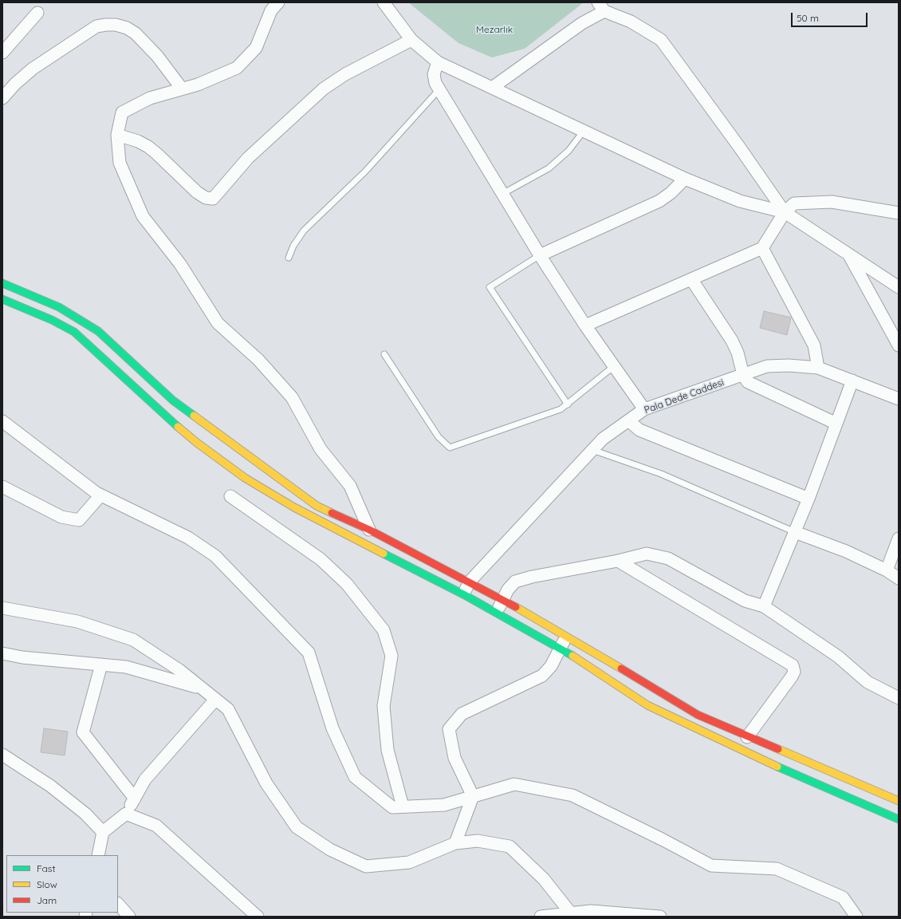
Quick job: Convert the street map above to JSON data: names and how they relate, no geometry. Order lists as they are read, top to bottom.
{
  "streets": {
    "street": ["Pala Dede Caddesi"]
  },
  "parks": ["Mezarlık"],
  "legend": ["Fast", "Slow", "Jam"],
  "scale_bar": "50 m"
}
